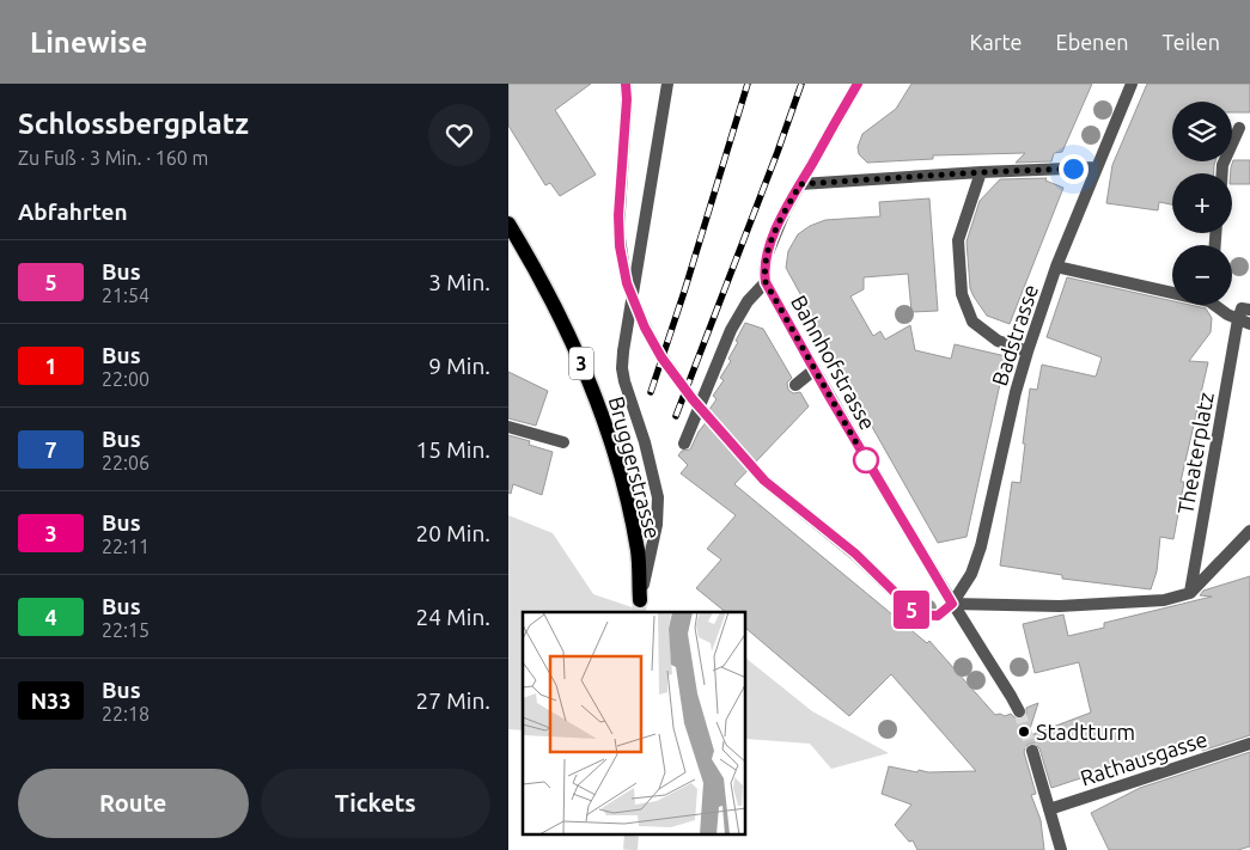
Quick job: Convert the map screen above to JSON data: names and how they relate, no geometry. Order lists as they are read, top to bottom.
{
  "streets": {
    "main road": ["3", "Bruggerstrasse"],
    "street": [
      "Badstrasse",
      "Bahnhofstrasse",
      "Theaterplatz",
      "Rathausgasse"
    ]
  },
  "crossings": [
    ["Badstrasse", "Bahnhofstrasse"]
  ],
  "places": ["Stadtturm"],
  "lines": ["bus line 5"],
  "page": {
    "header": "Linewise",
    "nav": ["Karte", "Ebenen", "Teilen"],
    "heading": [
      ["Schlossbergplatz", "Zu Fuß · 3 Min. · 160 m"],
      "Abfahrten"
    ],
    "on_map": "5",
    "map_buttons": ["+", "−"],
    "list": [
      {
        "mark": "5",
        "name": "Bus",
        "note": "21:54",
        "value": "3 Min."
      },
      {
        "mark": "1",
        "name": "Bus",
        "note": "22:00",
        "value": "9 Min."
      },
      {
        "mark": "7",
        "name": "Bus",
        "note": "22:06",
        "value": "15 Min."
      },
      {
        "mark": "3",
        "name": "Bus",
        "note": "22:11",
        "value": "20 Min."
      },
      {
        "mark": "4",
        "name": "Bus",
        "note": "22:15",
        "value": "24 Min."
      },
      {
        "mark": "N33",
        "name": "Bus",
        "note": "22:18",
        "value": "27 Min."
      }
    ],
    "buttons": ["Route", "Tickets"]
  }
}
